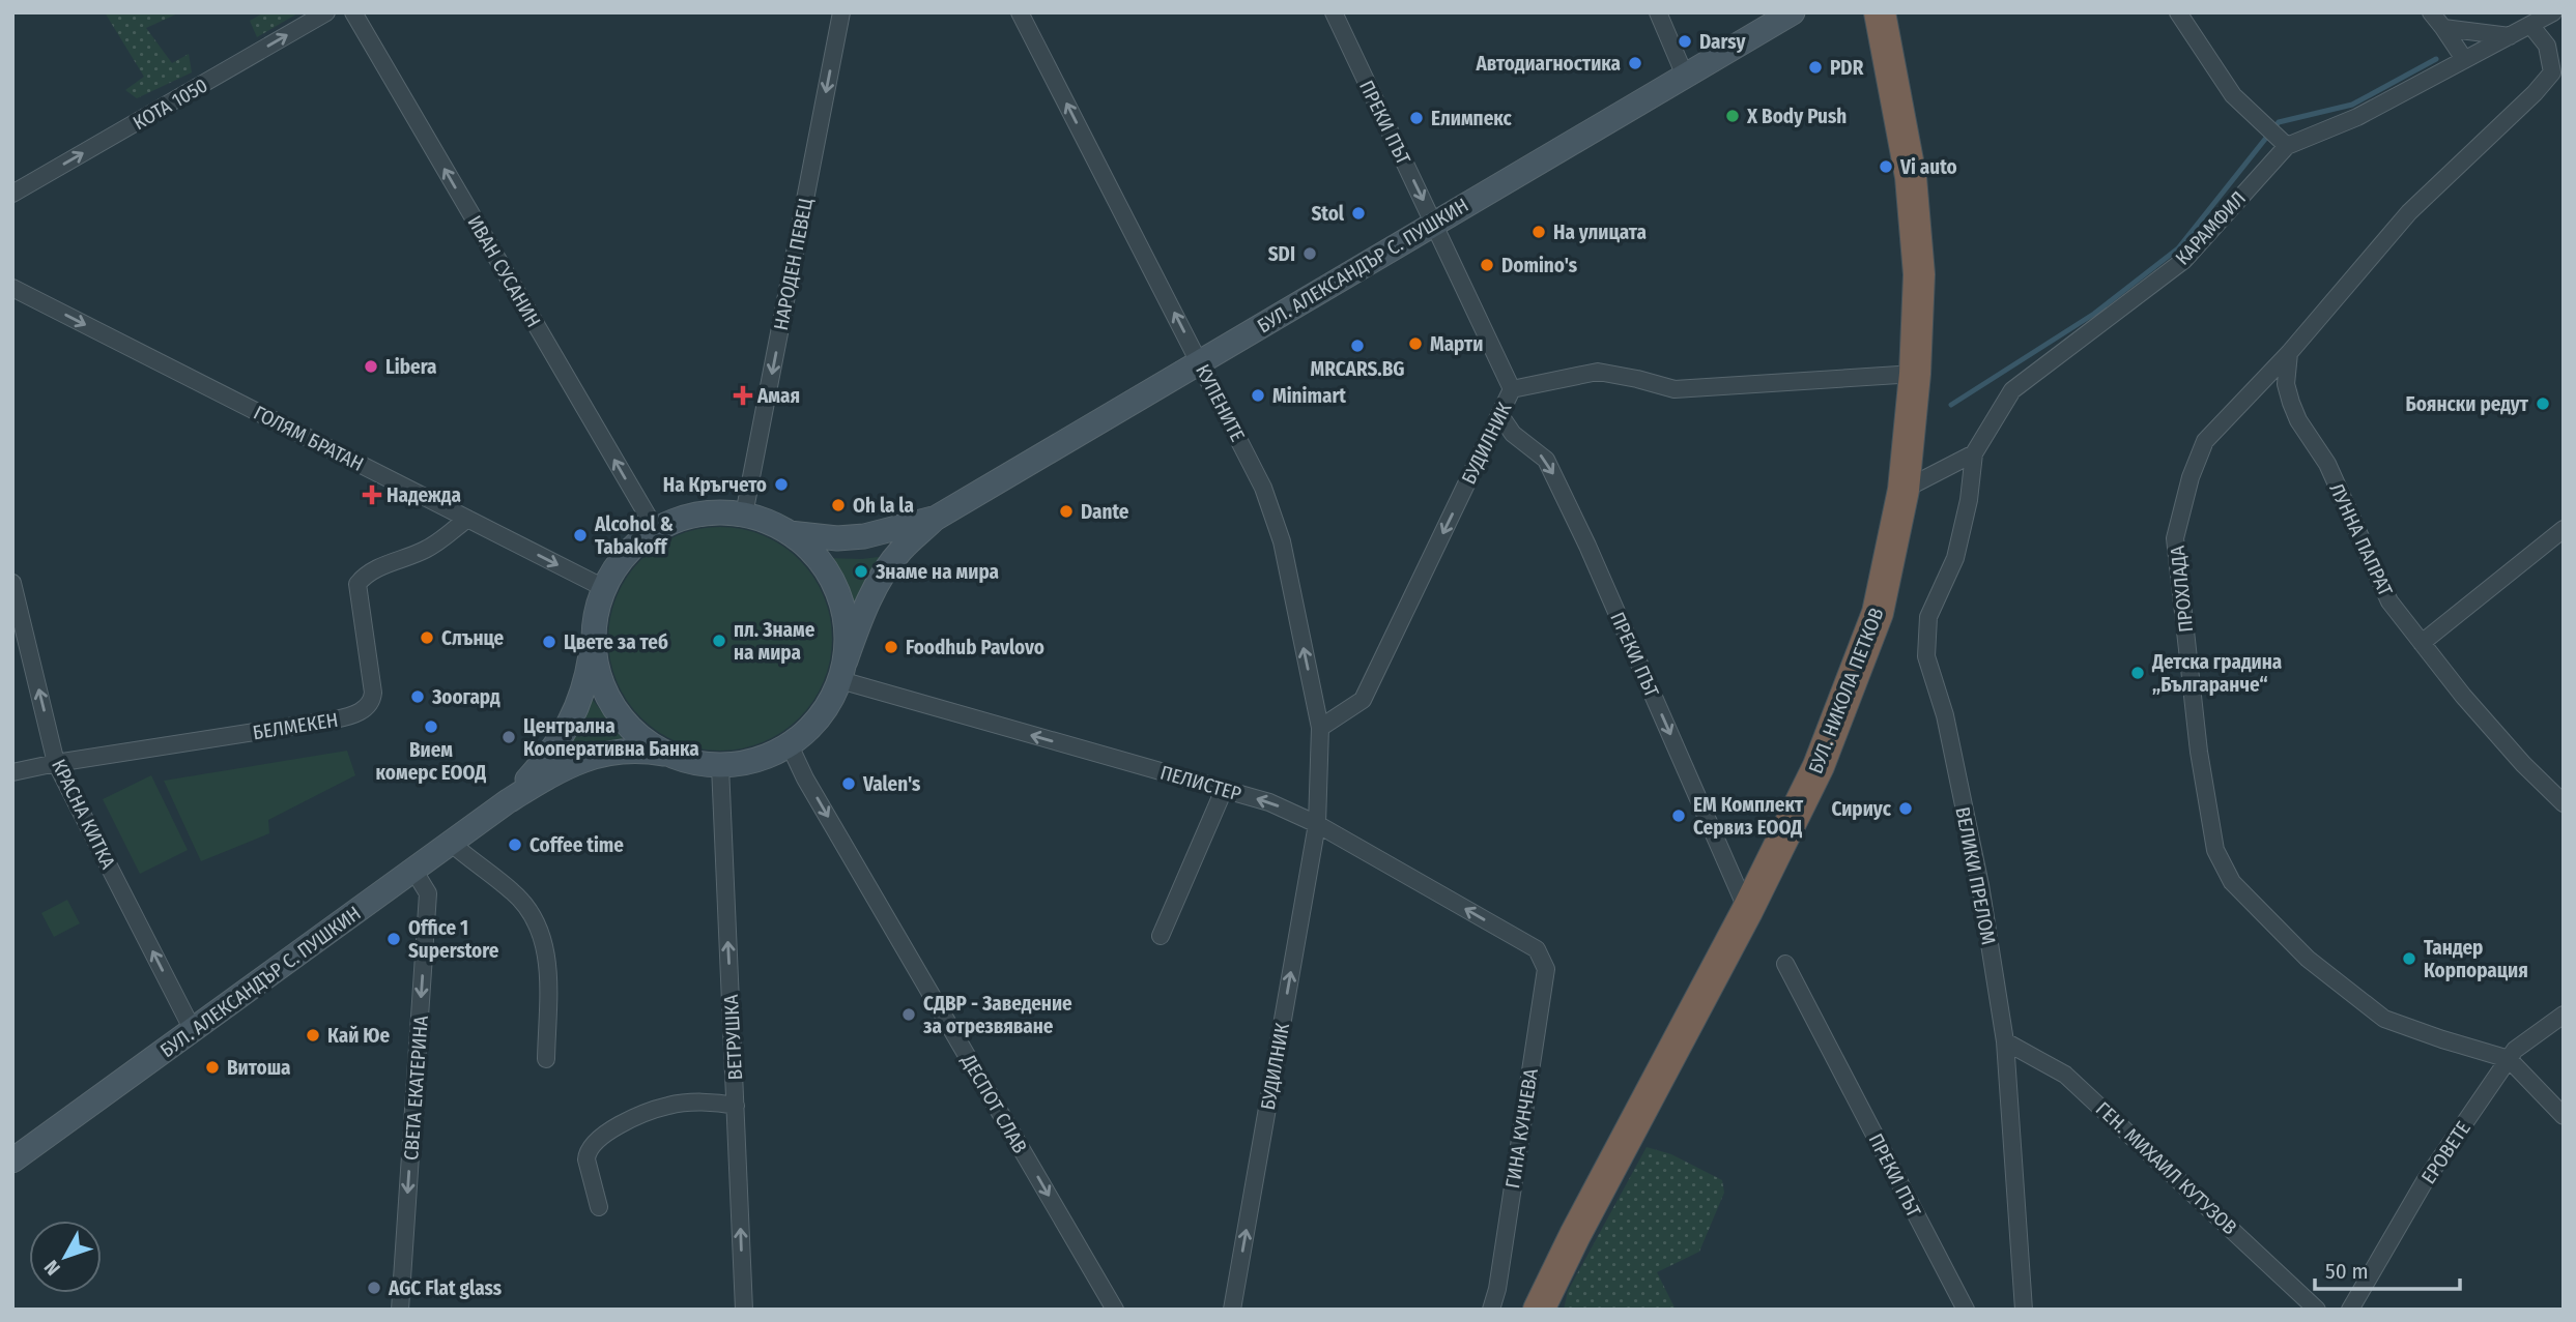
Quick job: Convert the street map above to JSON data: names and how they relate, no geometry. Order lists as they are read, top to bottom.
{
  "streets": {
    "highway": ["БУЛ. НИКОЛА ПЕТКОВ"],
    "main road": ["БУЛ. АЛЕКСАНДЪР С. ПУШКИН"],
    "street": [
      "КОТА 1050",
      "ПРЕКИ ПЪТ",
      "КАРАМФИЛ",
      "НАРОДЕН ПЕВЕЦ",
      "ИВАН СУСАНИН",
      "КУПЕНИТЕ",
      "ГОЛЯМ БРАТАН",
      "БУДИЛНИК",
      "ЛУННА ПАПРАТ",
      "ПРОХЛАДА",
      "БЕЛМЕКЕН",
      "ПЕЛИСТЕР",
      "КРАСНА КИТКА",
      "ВЕЛИКИ ПРЕЛОМ",
      "ВЕТРУШКА",
      "СВЕТА ЕКАТЕРИНА",
      "ДЕСПОТ СЛАВ",
      "ГИНА КУНЧЕВА",
      "ЕРОВЕТЕ",
      "ГЕН. МИХАИЛ КУТУЗОВ"
    ]
  },
  "crossings": [
    ["ПРЕКИ ПЪТ", "БУЛ. АЛЕКСАНДЪР С. ПУШКИН"],
    ["ПРЕКИ ПЪТ", "БУДИЛНИК"],
    ["ПРЕКИ ПЪТ", "БУЛ. НИКОЛА ПЕТКОВ"],
    ["КАРАМФИЛ", "ПРОХЛАДА"],
    ["КАРАМФИЛ", "ВЕЛИКИ ПРЕЛОМ"],
    ["НАРОДЕН ПЕВЕЦ", "БУЛ. АЛЕКСАНДЪР С. ПУШКИН"],
    ["НАРОДЕН ПЕВЕЦ", "ИВАН СУСАНИН"],
    ["НАРОДЕН ПЕВЕЦ", "ГОЛЯМ БРАТАН"],
    ["НАРОДЕН ПЕВЕЦ", "ПЕЛИСТЕР"],
    ["НАРОДЕН ПЕВЕЦ", "ВЕТРУШКА"],
    ["НАРОДЕН ПЕВЕЦ", "ДЕСПОТ СЛАВ"],
    ["БУЛ. АЛЕКСАНДЪР С. ПУШКИН", "ИВАН СУСАНИН"],
    ["БУЛ. АЛЕКСАНДЪР С. ПУШКИН", "КУПЕНИТЕ"],
    ["БУЛ. АЛЕКСАНДЪР С. ПУШКИН", "ГОЛЯМ БРАТАН"],
    ["БУЛ. АЛЕКСАНДЪР С. ПУШКИН", "ПЕЛИСТЕР"],
    ["БУЛ. АЛЕКСАНДЪР С. ПУШКИН", "КРАСНА КИТКА"],
    ["БУЛ. АЛЕКСАНДЪР С. ПУШКИН", "ВЕТРУШКА"],
    ["БУЛ. АЛЕКСАНДЪР С. ПУШКИН", "СВЕТА ЕКАТЕРИНА"],
    ["БУЛ. АЛЕКСАНДЪР С. ПУШКИН", "ДЕСПОТ СЛАВ"],
    ["ИВАН СУСАНИН", "ГОЛЯМ БРАТАН"],
    ["ИВАН СУСАНИН", "ПЕЛИСТЕР"],
    ["ИВАН СУСАНИН", "ВЕТРУШКА"],
    ["ИВАН СУСАНИН", "ДЕСПОТ СЛАВ"],
    ["КУПЕНИТЕ", "БУДИЛНИК"],
    ["КУПЕНИТЕ", "ПЕЛИСТЕР"],
    ["ГОЛЯМ БРАТАН", "БЕЛМЕКЕН"],
    ["ГОЛЯМ БРАТАН", "ПЕЛИСТЕР"],
    ["ГОЛЯМ БРАТАН", "ВЕТРУШКА"],
    ["ГОЛЯМ БРАТАН", "ДЕСПОТ СЛАВ"],
    ["БУДИЛНИК", "БУЛ. НИКОЛА ПЕТКОВ"],
    ["БУДИЛНИК", "ПЕЛИСТЕР"],
    ["ЛУННА ПАПРАТ", "ПРОХЛАДА"],
    ["ПРОХЛАДА", "ЕРОВЕТЕ"],
    ["БЕЛМЕКЕН", "КРАСНА КИТКА"],
    ["ПЕЛИСТЕР", "ВЕТРУШКА"],
    ["ПЕЛИСТЕР", "ДЕСПОТ СЛАВ"],
    ["ПЕЛИСТЕР", "ГИНА КУНЧЕВА"],
    ["ВЕЛИКИ ПРЕЛОМ", "ГЕН. МИХАИЛ КУТУЗОВ"],
    ["ВЕТРУШКА", "ДЕСПОТ СЛАВ"]
  ],
  "one_way": [
    "КОТА 1050",
    "ПРЕКИ ПЪТ",
    "НАРОДЕН ПЕВЕЦ",
    "ИВАН СУСАНИН",
    "КУПЕНИТЕ",
    "ГОЛЯМ БРАТАН",
    "ПЕЛИСТЕР",
    "КРАСНА КИТКА",
    "ВЕТРУШКА",
    "СВЕТА ЕКАТЕРИНА",
    "ДЕСПОТ СЛАВ"
  ],
  "places": {
    "other": [
      "Darsy",
      "Автодиагностика",
      "PDR",
      "X Body Push",
      "Елимпекс",
      "Vi auto",
      "Stol",
      "На улицата",
      "SDI",
      "Domino's",
      "Марти",
      "MRCARS.BG",
      "Libera",
      "Minimart",
      "Боянски редут",
      "На Кръгчето",
      "Oh la la",
      "Dante",
      "Alcohol & Tabakoff",
      "Знаме на мира",
      "Слънце",
      "пл. Знаме на мира",
      "Цвете за теб",
      "Foodhub Pavlovo",
      "Детска градина „Българанче“",
      "Зоогард",
      "Вием комерс ЕООД",
      "Централна Кооперативна Банка",
      "Valen's",
      "Сириус",
      "ЕМ Комплект Сервиз ЕООД",
      "Coffee time",
      "Office 1 Superstore",
      "Тандер Корпорация",
      "СДВР - Заведение за отрезвяване",
      "Кай Юе",
      "Витоша",
      "AGC Flat glass"
    ],
    "health": ["Амая", "Надежда"]
  },
  "scale_bar": "50 m",
  "north": "bottom left"
}
